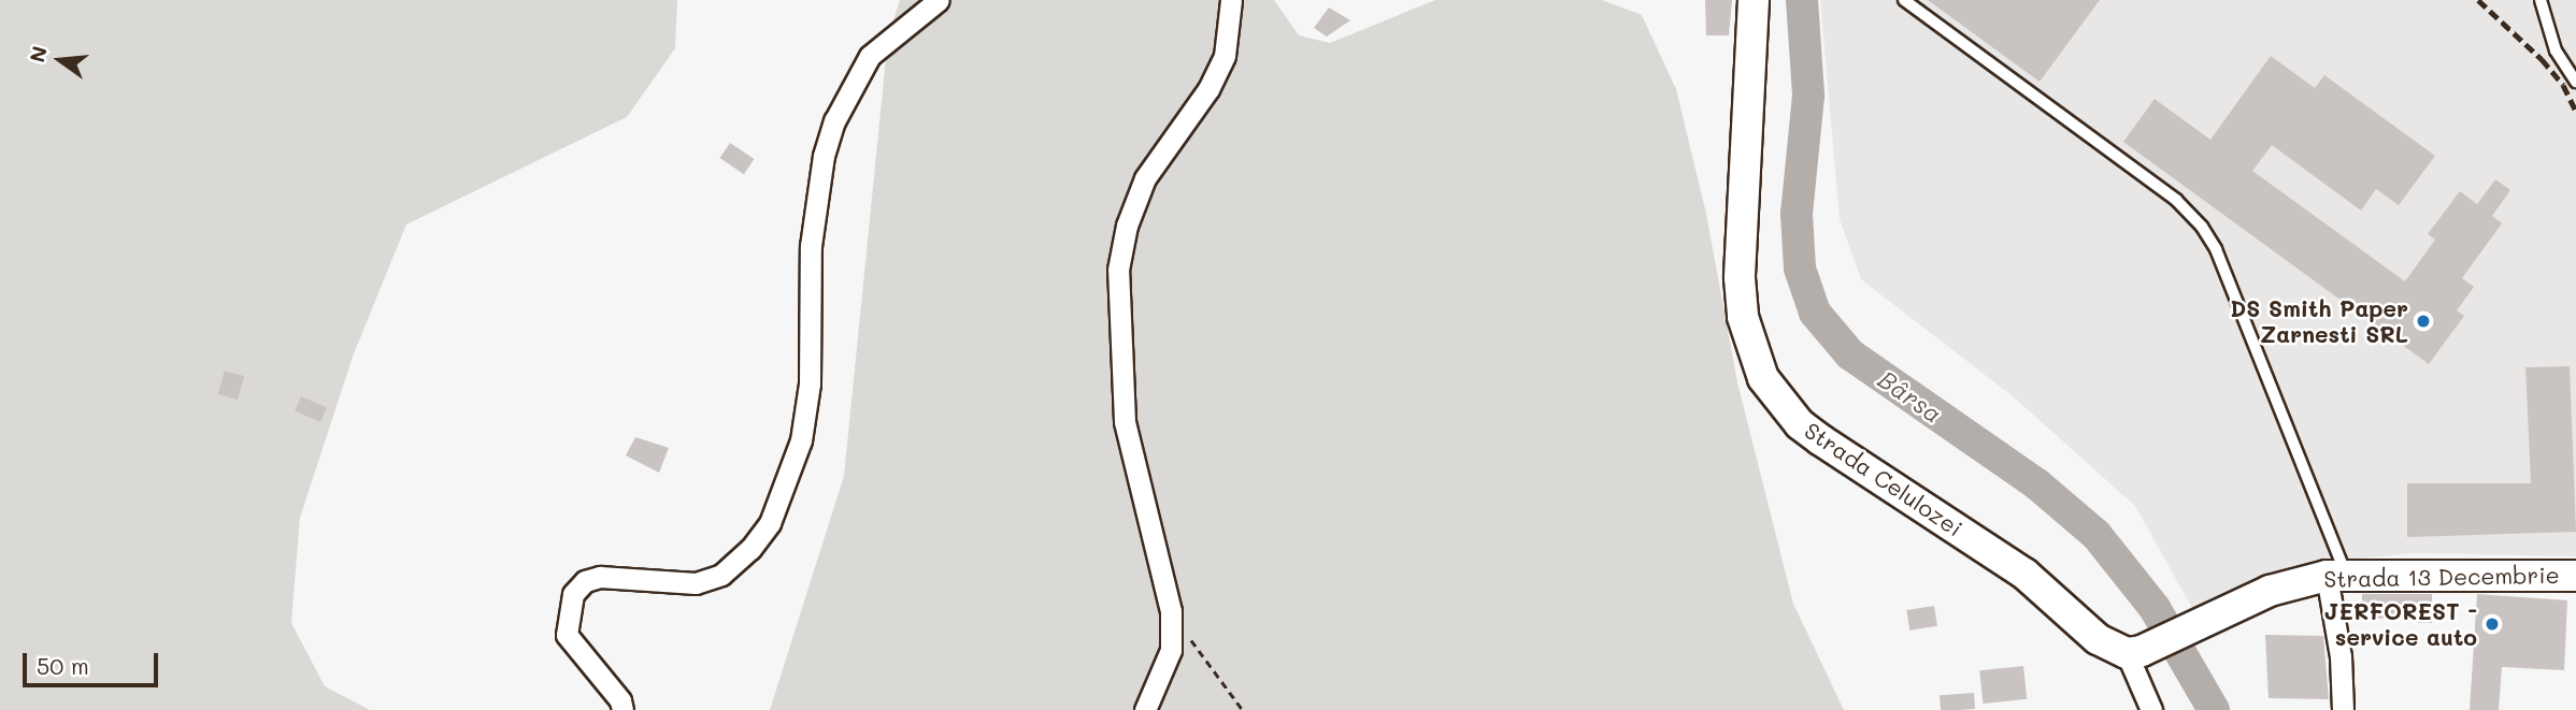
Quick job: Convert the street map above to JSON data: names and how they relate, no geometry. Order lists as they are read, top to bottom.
{
  "streets": {
    "street": ["Strada Celulozei", "Strada 13 Decembrie"]
  },
  "crossings": [
    ["Strada Celulozei", "Strada 13 Decembrie"]
  ],
  "water": ["Bârsa"],
  "places": ["DS Smith Paper Zarnesti SRL", "JERFOREST - service auto"],
  "scale_bar": "50 m",
  "north": "left"
}
